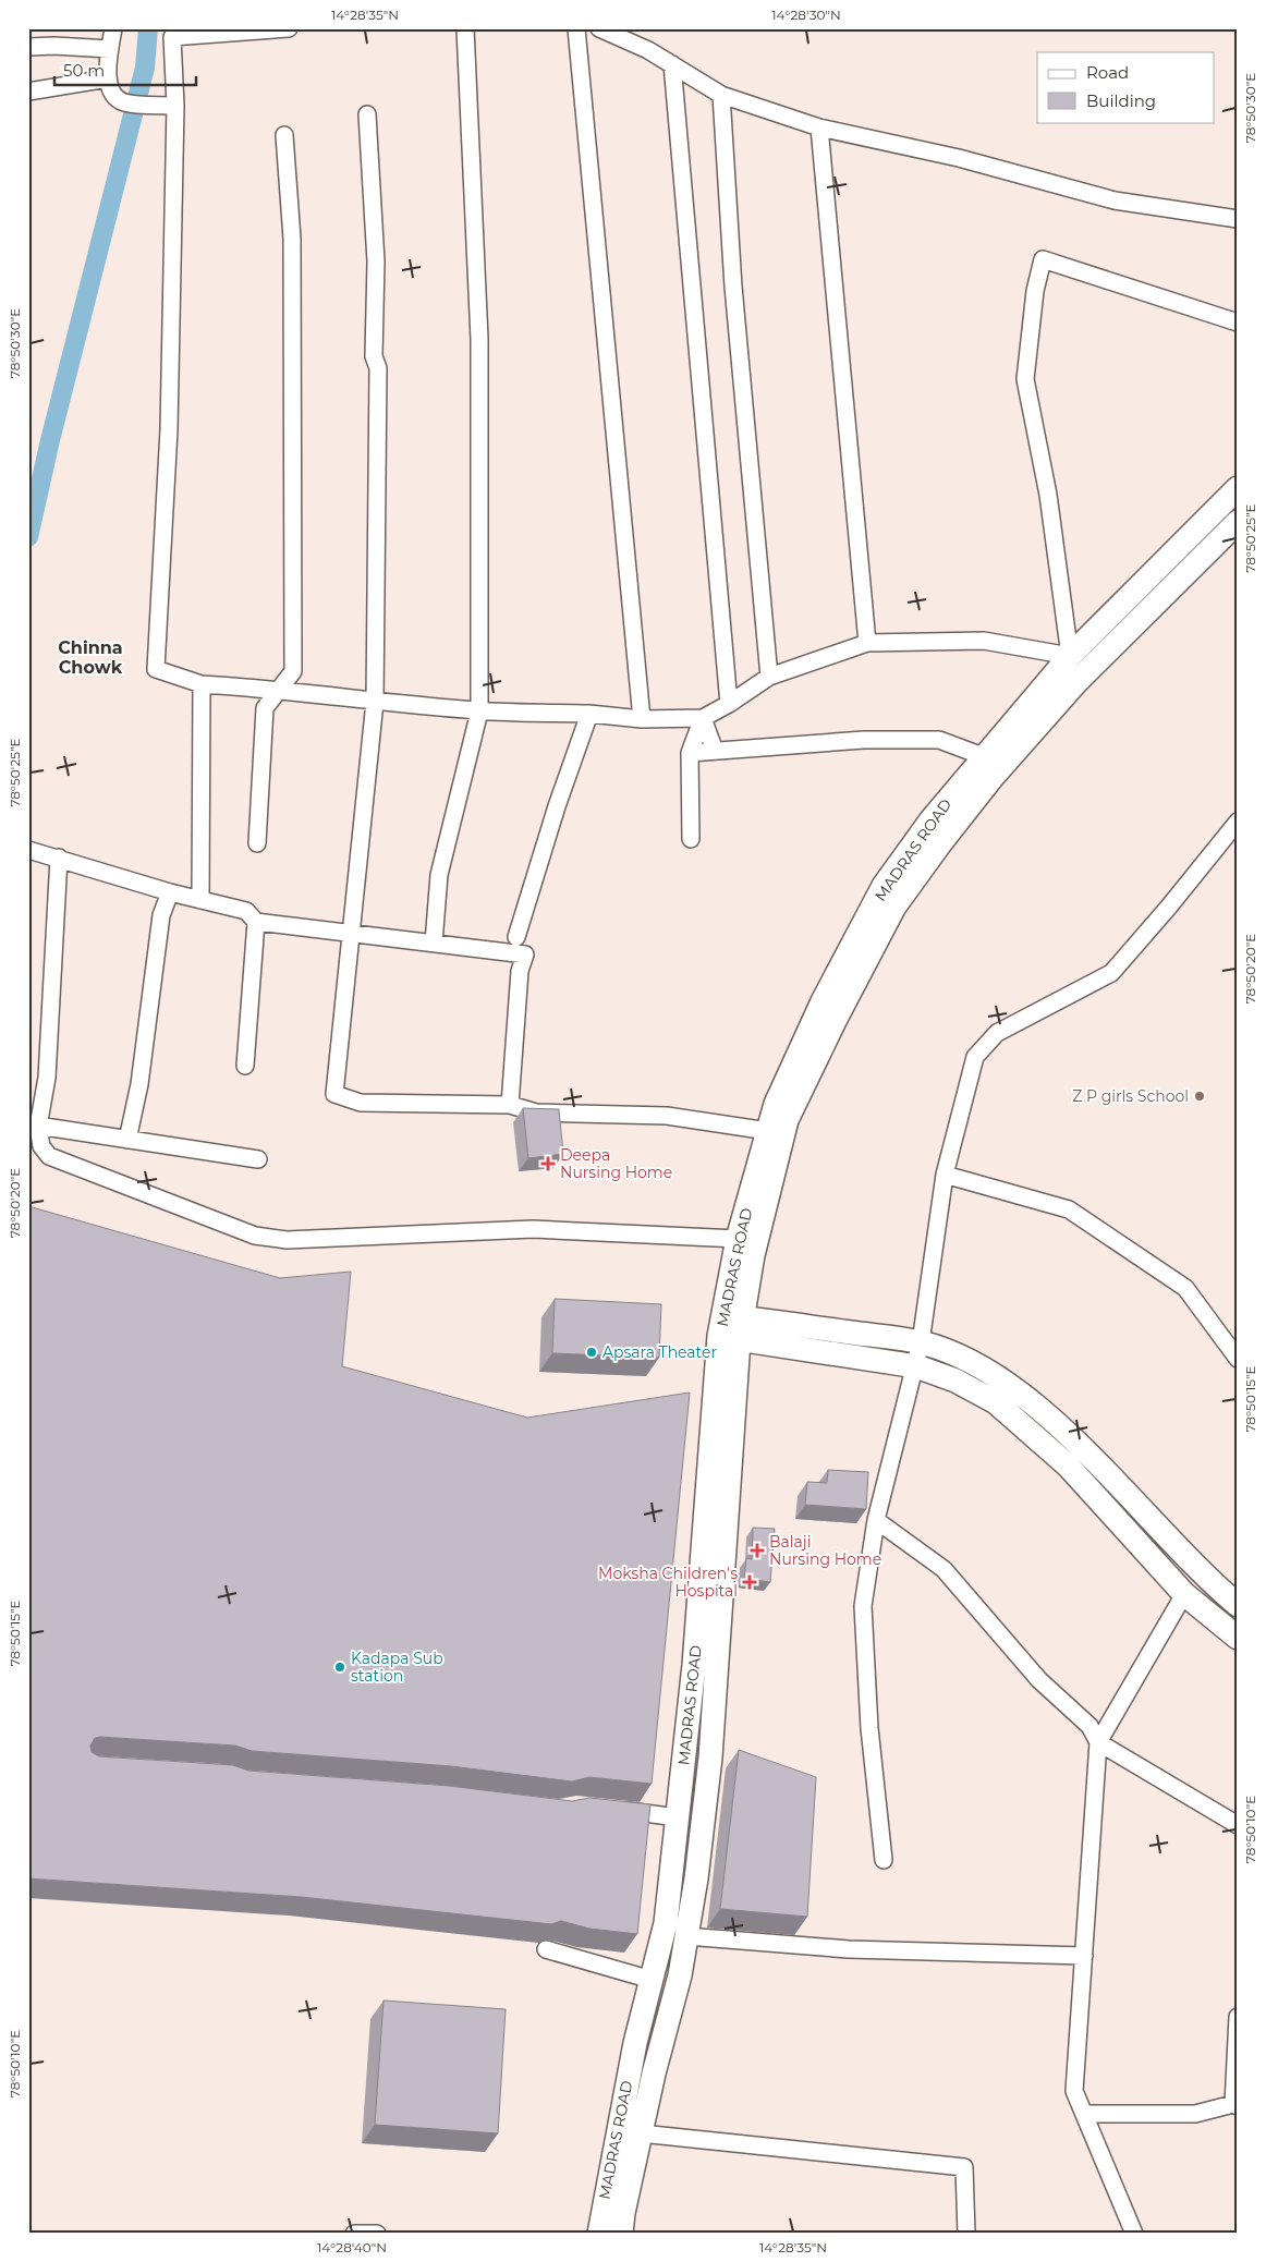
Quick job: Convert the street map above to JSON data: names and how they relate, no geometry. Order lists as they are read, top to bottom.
{
  "streets": {
    "main road": ["MADRAS ROAD"]
  },
  "districts": ["Chinna Chowk"],
  "places": {
    "other": ["Z P girls School", "Apsara Theater", "Kadapa Sub station"],
    "health": ["Deepa Nursing Home", "Balaji Nursing Home", "Moksha Children's Hospital"]
  },
  "legend": ["Road", "Building"],
  "scale_bar": "50 m",
  "coordinates": [
    "14°28'35\"N",
    "14°28'30\"N",
    "78°50'30\"E",
    "78°50'25\"E",
    "78°50'20\"E",
    "78°50'15\"E",
    "78°50'10\"E",
    "14°28'40\"N"
  ]
}
